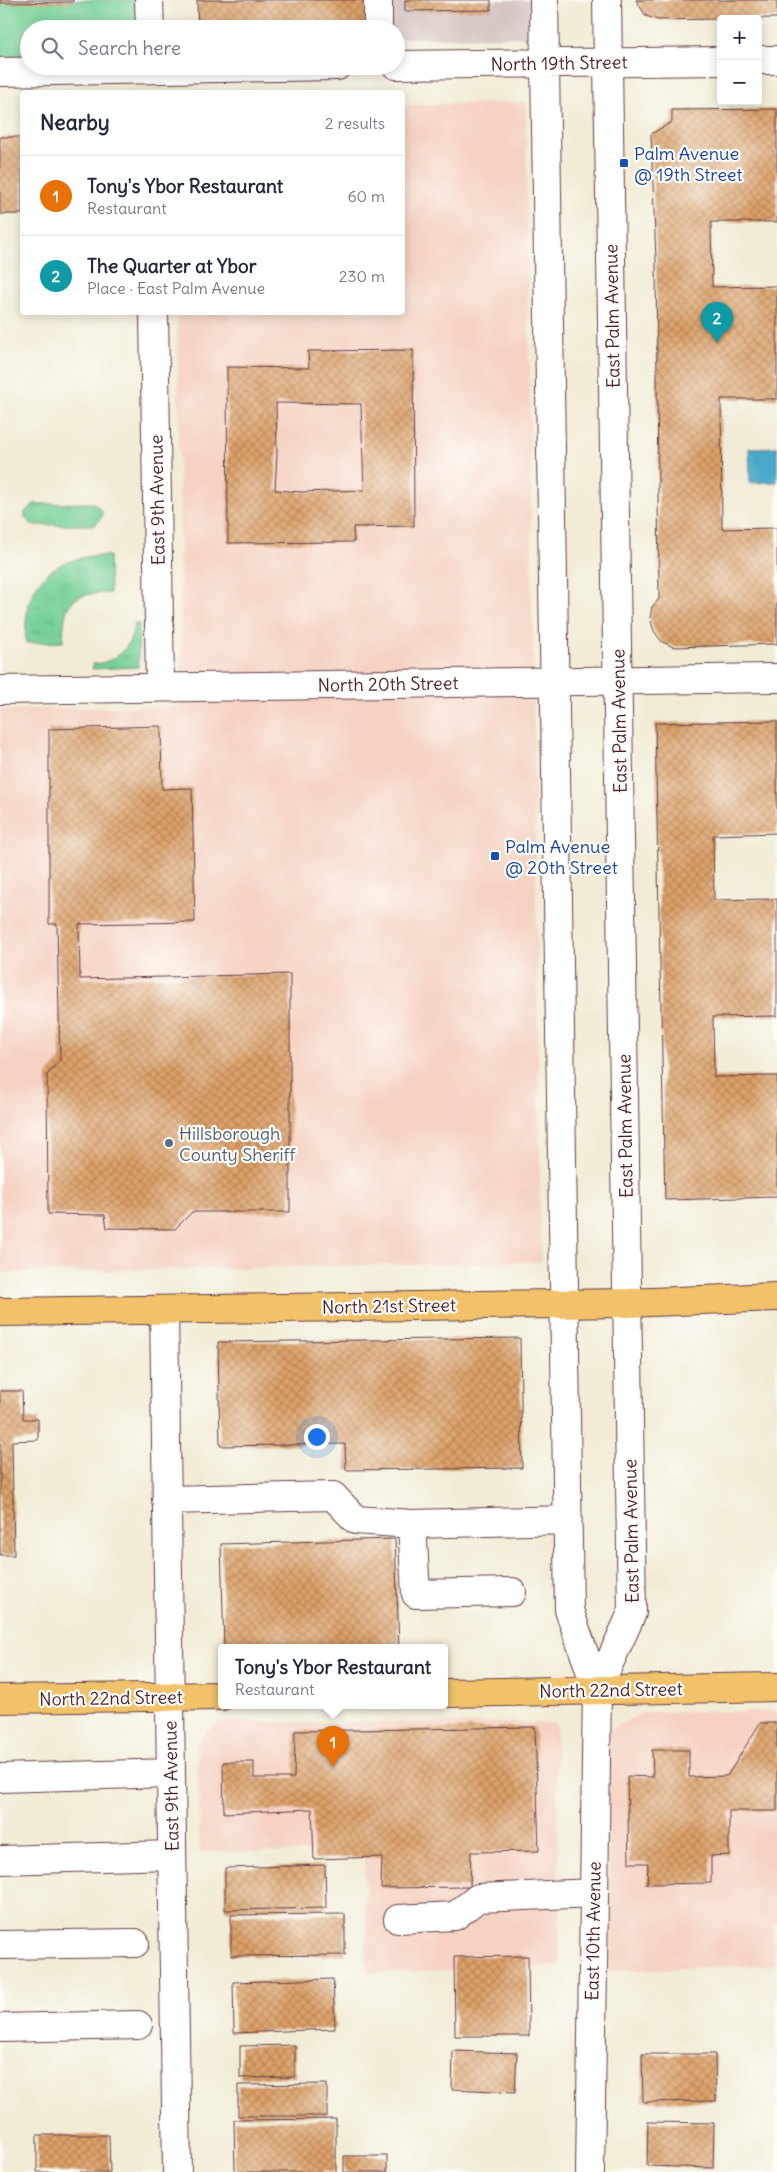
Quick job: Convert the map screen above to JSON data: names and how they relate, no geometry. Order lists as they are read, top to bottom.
{
  "streets": {
    "main road": ["North 21st Street", "North 22nd Street"],
    "street": [
      "North 19th Street",
      "East Palm Avenue",
      "East 9th Avenue",
      "North 20th Street",
      "East 10th Avenue"
    ]
  },
  "crossings": [
    ["North 19th Street", "East Palm Avenue"],
    ["East Palm Avenue", "North 20th Street"],
    ["East Palm Avenue", "North 21st Street"],
    ["East Palm Avenue", "North 22nd Street"],
    ["East Palm Avenue", "East 10th Avenue"],
    ["East 9th Avenue", "North 20th Street"],
    ["East 9th Avenue", "North 21st Street"],
    ["East 9th Avenue", "North 22nd Street"],
    ["North 22nd Street", "East 10th Avenue"]
  ],
  "places": {
    "transit": ["Palm Avenue @ 19th Street", "Palm Avenue @ 20th Street"],
    "other": ["Hillsborough County Sheriff"]
  },
  "page": {
    "map_buttons": ["+", "−"],
    "search": "Search here",
    "heading": ["Nearby", "2 results"],
    "list": [
      {
        "mark": "1",
        "name": "Tony's Ybor Restaurant",
        "note": "Restaurant",
        "value": "60 m"
      },
      {
        "mark": "2",
        "name": "The Quarter at Ybor",
        "note": "Place · East Palm Avenue",
        "value": "230 m"
      }
    ],
    "pins": ["2", "1"],
    "popup": ["Tony's Ybor Restaurant", "Restaurant"]
  }
}
